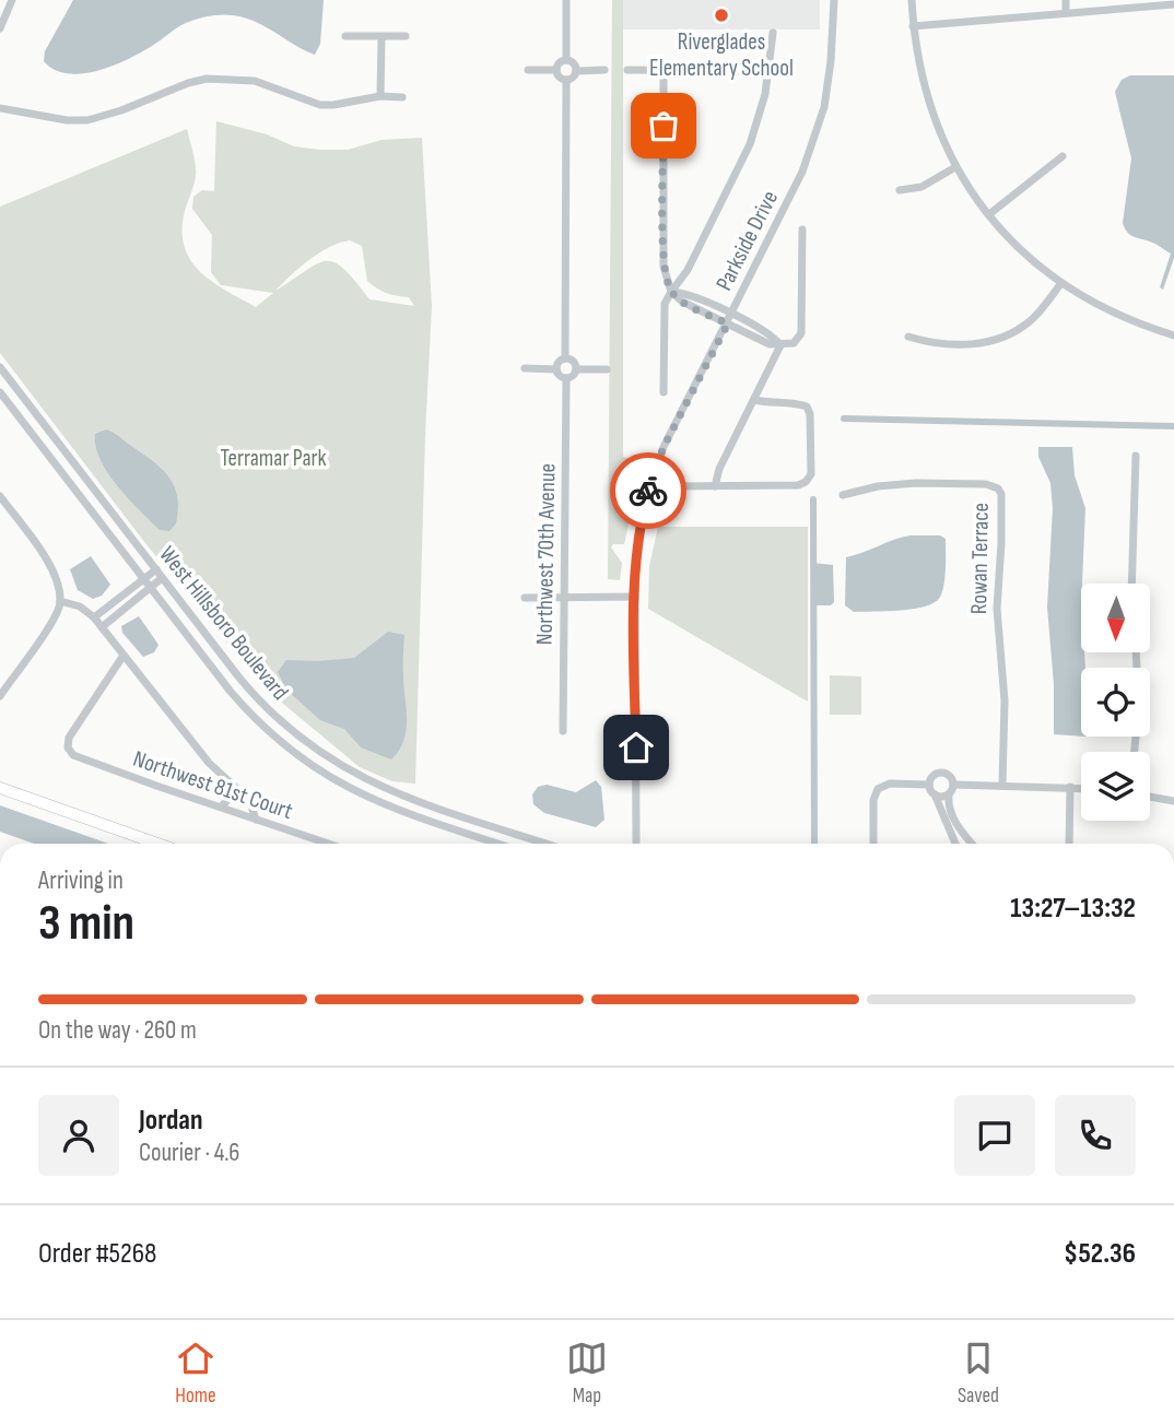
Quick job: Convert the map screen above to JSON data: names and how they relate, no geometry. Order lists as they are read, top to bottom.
{
  "streets": {
    "street": [
      "Parkside Drive",
      "Northwest 70th Avenue",
      "Rowan Terrace",
      "West Hillsboro Boulevard",
      "Northwest 81st Court"
    ]
  },
  "parks": ["Terramar Park"],
  "places": ["Riverglades Elementary School"],
  "north": "bottom",
  "page": {
    "heading": ["3 min", "Arriving in", "13:27–13:32"],
    "panel": [
      "Jordan",
      "Courier · 4.6",
      "Order #5268",
      "$52.36"
    ],
    "bar": "On the way · 260 m",
    "tabs": ["Home", "Map", "Saved"]
  }
}
